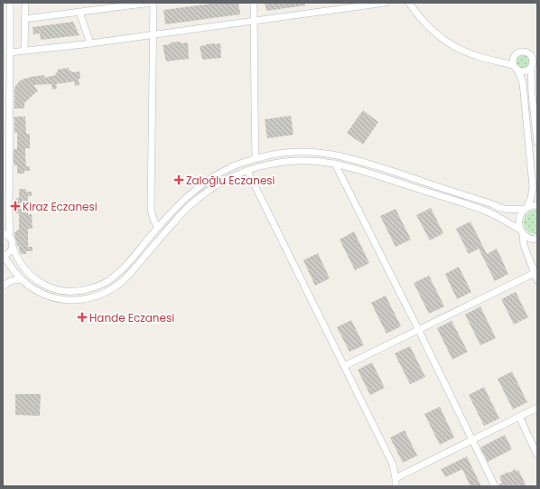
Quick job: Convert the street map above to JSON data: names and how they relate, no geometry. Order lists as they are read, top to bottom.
{
  "places": {
    "health": ["Zaloğlu Eczanesi", "Kiraz Eczanesi", "Hande Eczanesi"]
  }
}
